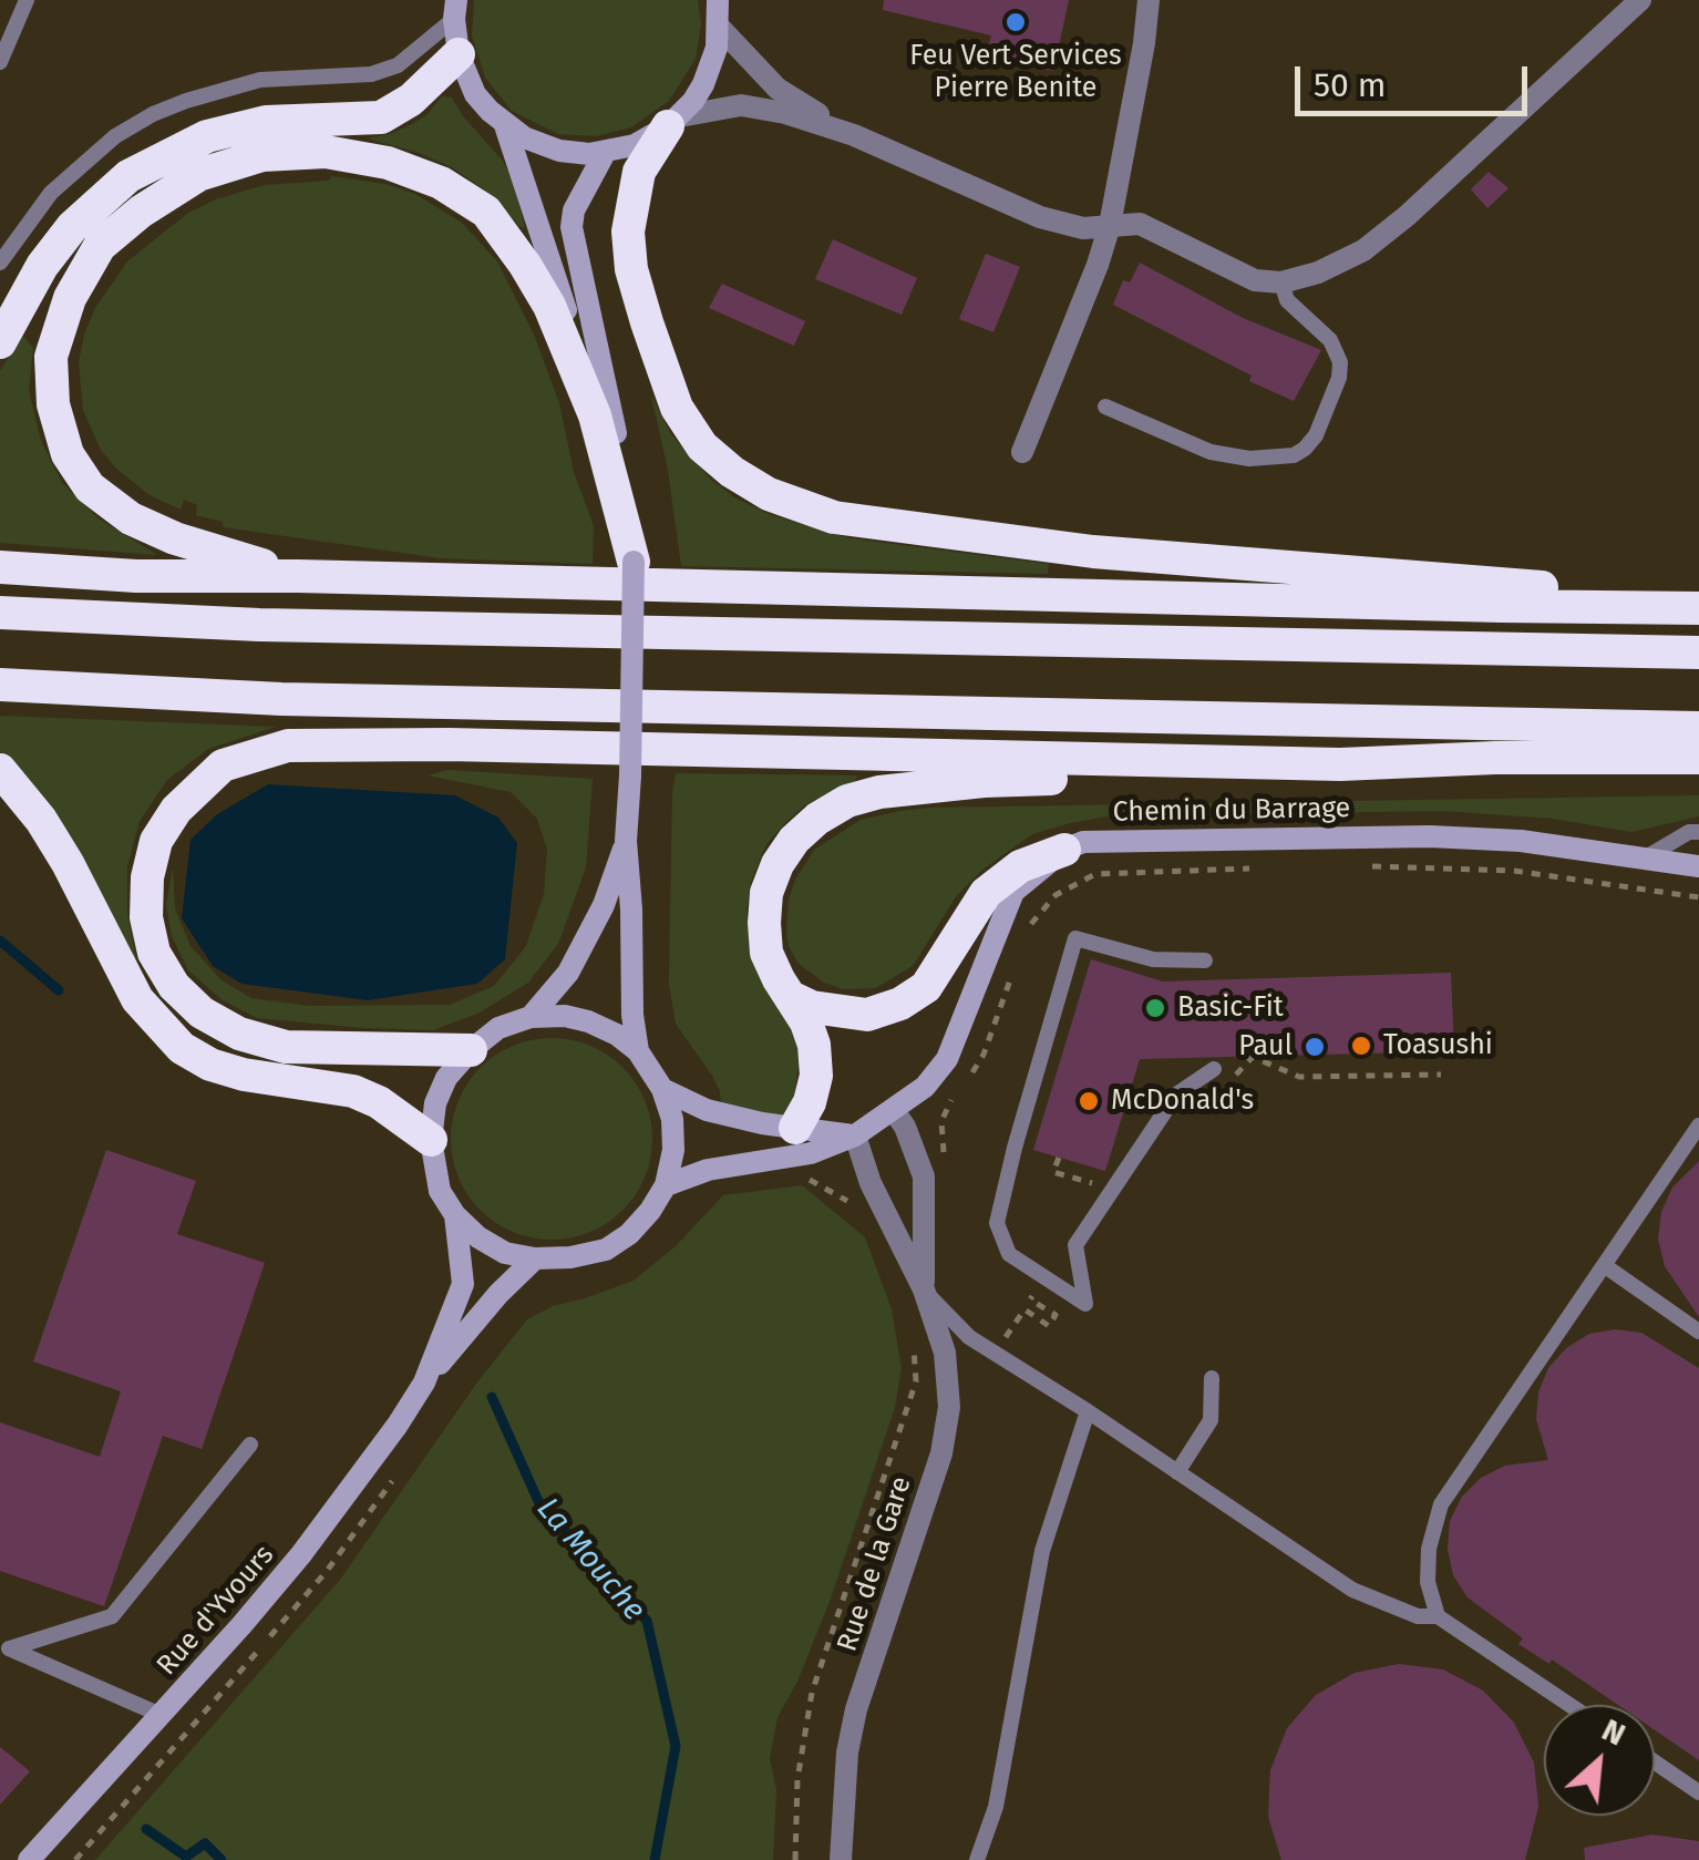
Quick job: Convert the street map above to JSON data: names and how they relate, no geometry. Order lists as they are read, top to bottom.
{
  "streets": {
    "main road": ["Chemin du Barrage", "Rue d'Yvours"],
    "street": ["Rue de la Gare"]
  },
  "crossings": [
    ["Chemin du Barrage", "Rue de la Gare"]
  ],
  "water": ["La Mouche"],
  "places": [
    "Feu Vert Services Pierre Benite",
    "Basic-Fit",
    "Toasushi",
    "Paul",
    "McDonald's"
  ],
  "scale_bar": "50 m",
  "north": "top right"
}
